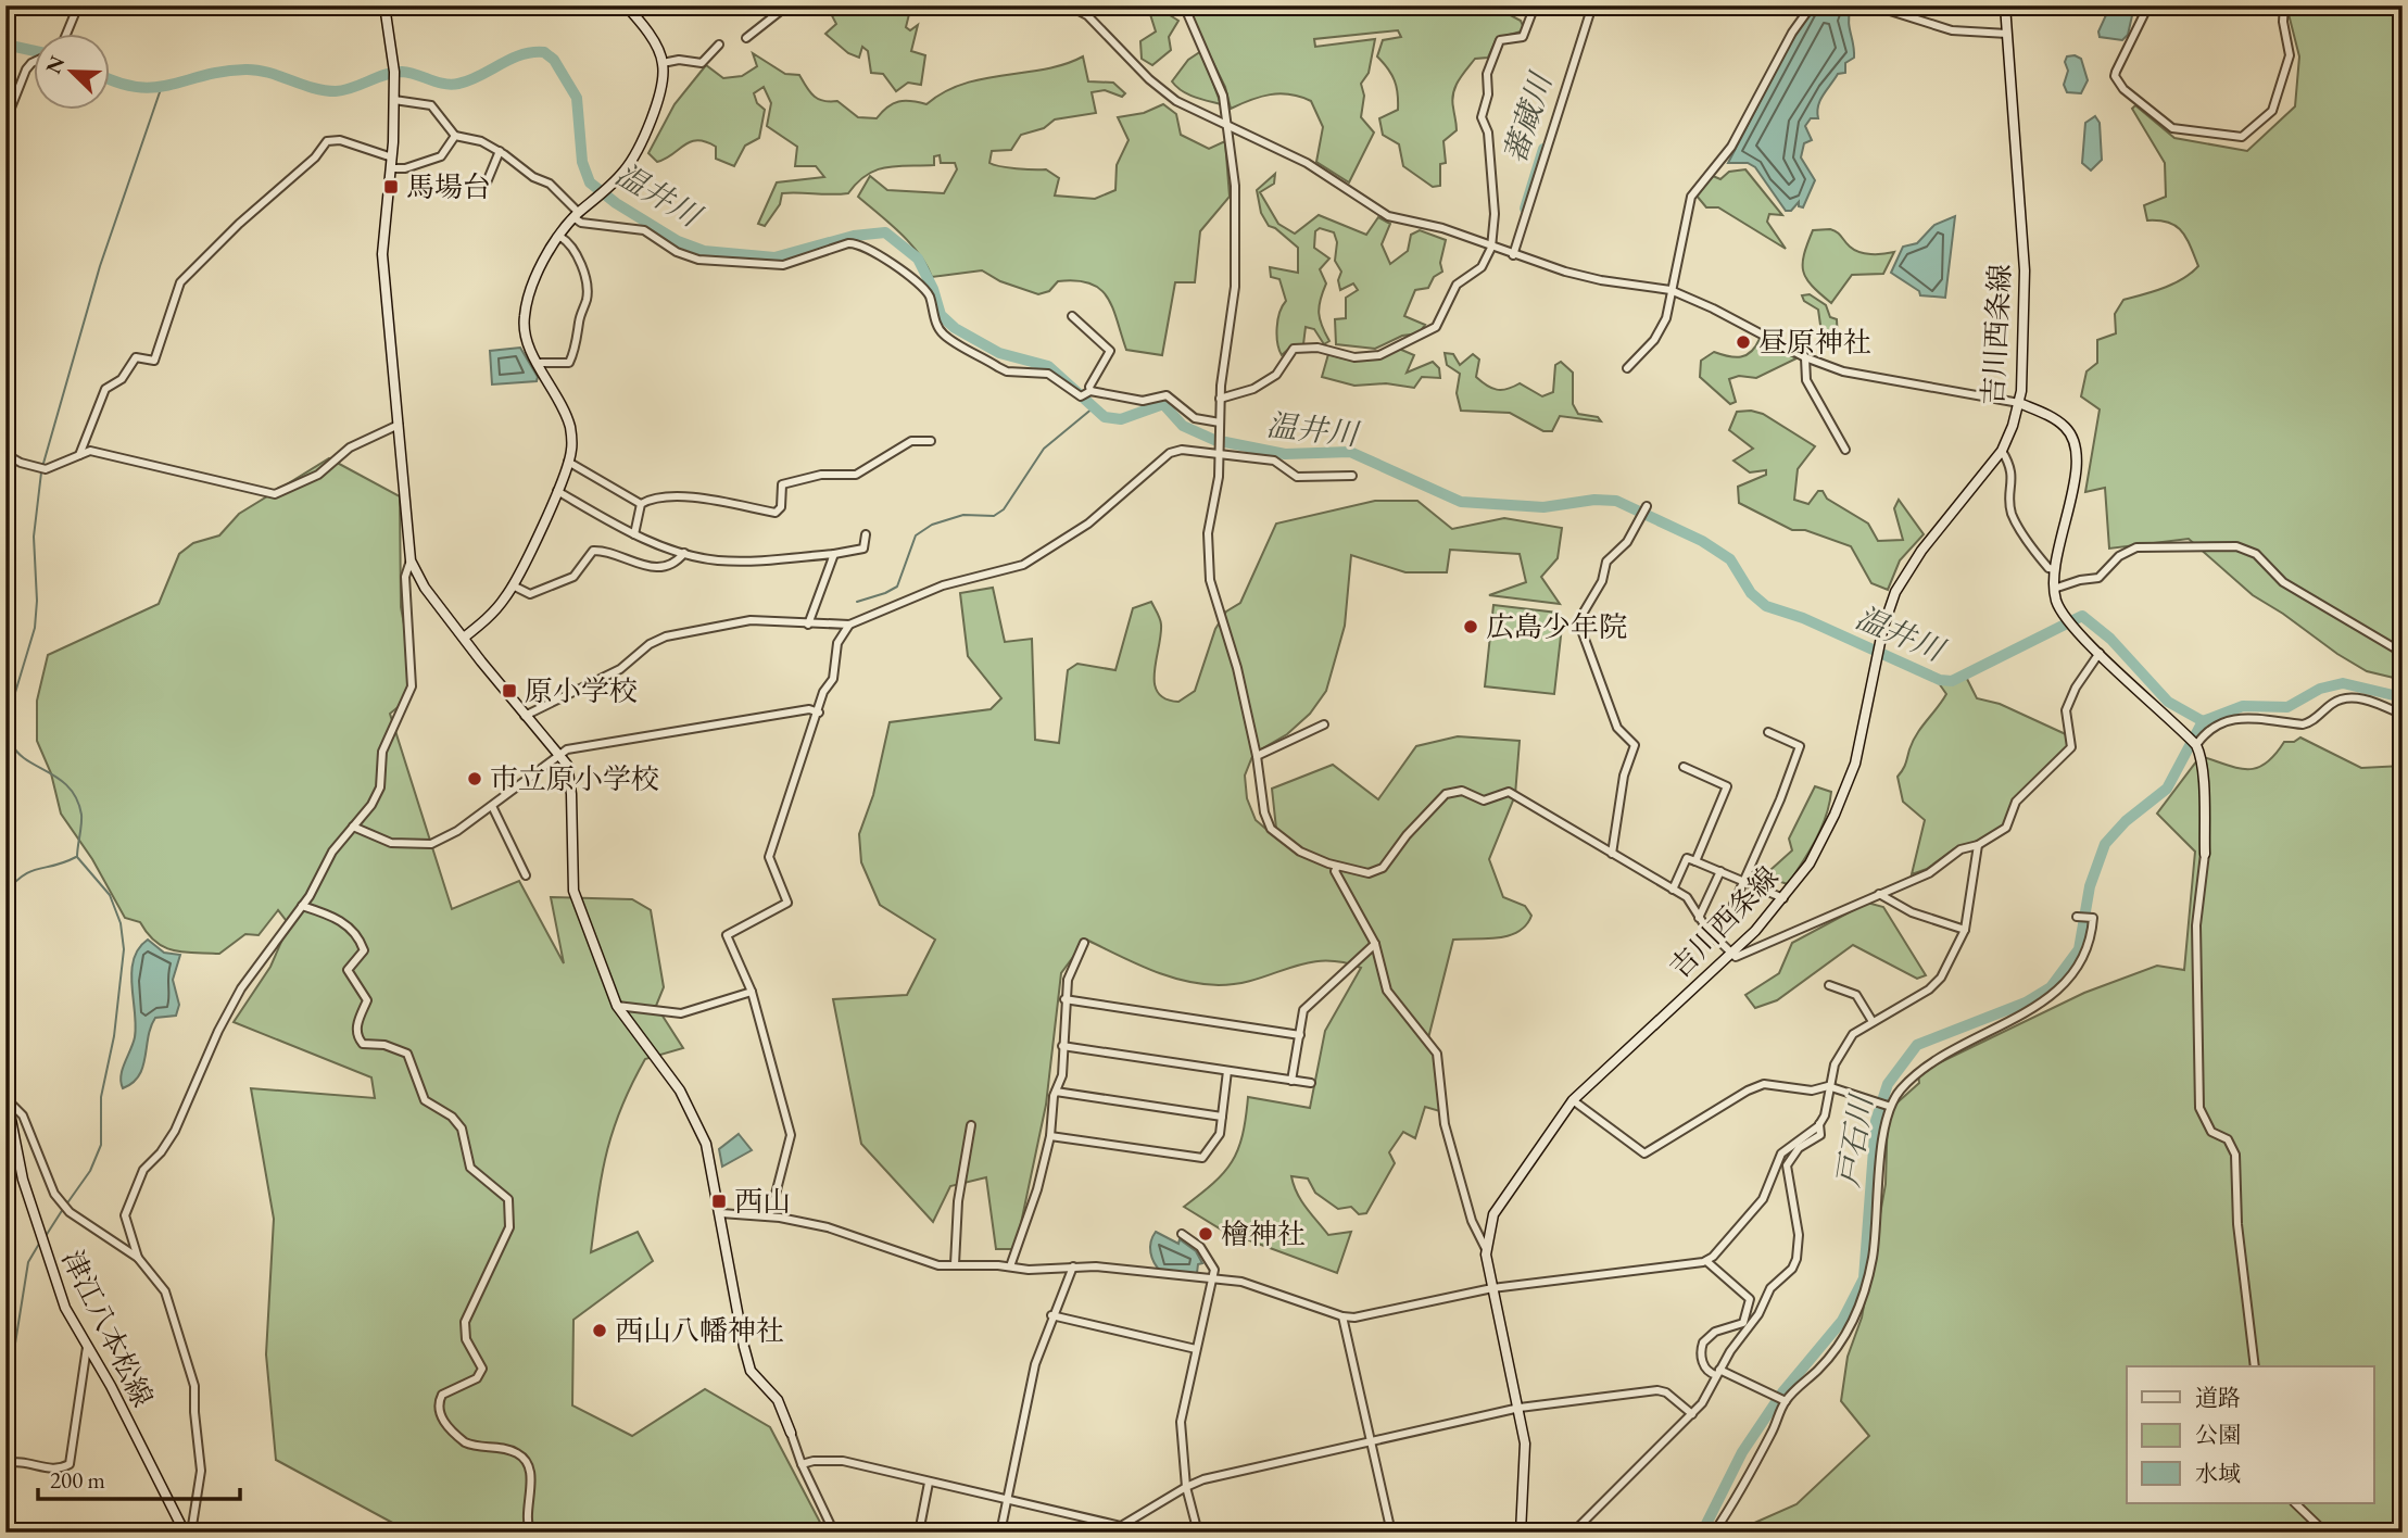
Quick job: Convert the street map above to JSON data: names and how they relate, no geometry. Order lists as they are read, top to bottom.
{
  "streets": {
    "street": ["吉川西条線", "津江八本松線"]
  },
  "water": ["蕃蔵川", "温井川", "戸石川"],
  "places": {
    "transit": ["馬場台", "原小学校", "西山"],
    "other": [
      "昼原神社",
      "広島少年院",
      "市立原小学校",
      "檜神社",
      "西山八幡神社"
    ]
  },
  "legend": ["道路", "公園", "水域"],
  "scale_bar": "200 m",
  "north": "top left"
}
